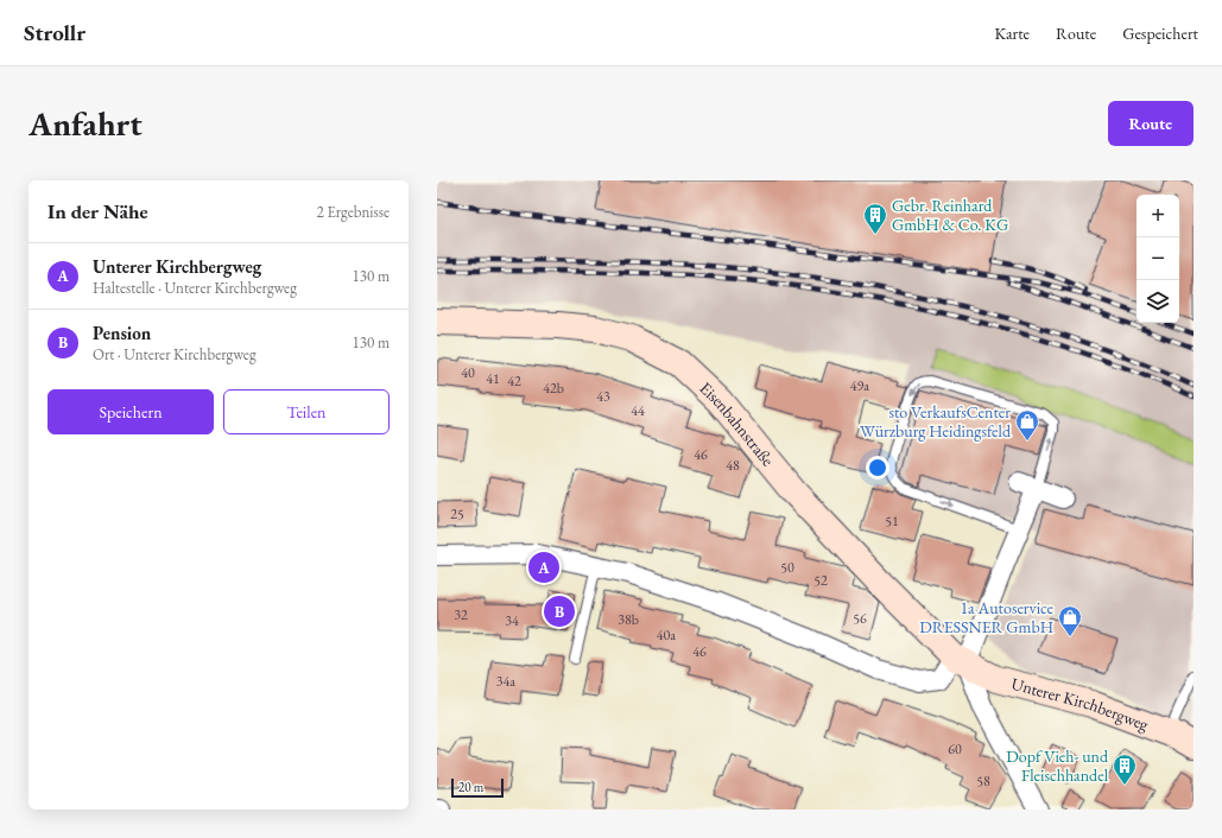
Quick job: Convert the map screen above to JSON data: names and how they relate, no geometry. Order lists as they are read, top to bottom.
{
  "streets": {
    "street": ["Eisenbahnstraße", "Unterer Kirchbergweg"]
  },
  "crossings": [
    ["Eisenbahnstraße", "Unterer Kirchbergweg"]
  ],
  "places": {
    "building": ["Gebr. Reinhard GmbH & Co. KG", "Dopf Vieh- und Fleischhandel"],
    "shop": ["sto VerkaufsCenter Würzburg Heidingsfeld", "1a Autoservice DRESSNER GmbH"]
  },
  "house_numbers": [
    "40",
    "41",
    "42",
    "49a",
    "42b",
    "43",
    "44",
    "46",
    "48",
    "25",
    "51",
    "50",
    "52",
    "32",
    "56",
    "38b",
    "34",
    "40a",
    "46",
    "34a",
    "60",
    "58"
  ],
  "scale_bar": "20 m",
  "page": {
    "header": "Strollr",
    "nav": ["Karte", "Route", "Gespeichert"],
    "buttons": [
      "Route",
      ["Speichern", "Teilen"]
    ],
    "title": "Anfahrt",
    "heading": ["In der Nähe", "2 Ergebnisse"],
    "map_buttons": ["+", "−"],
    "list": [
      {
        "mark": "A",
        "name": "Unterer Kirchbergweg",
        "note": "Haltestelle · Unterer Kirchbergweg",
        "value": "130 m"
      },
      {
        "mark": "B",
        "name": "Pension",
        "note": "Ort · Unterer Kirchbergweg",
        "value": "130 m"
      }
    ],
    "pins": ["A", "B"],
    "scale": "20 m"
  }
}
